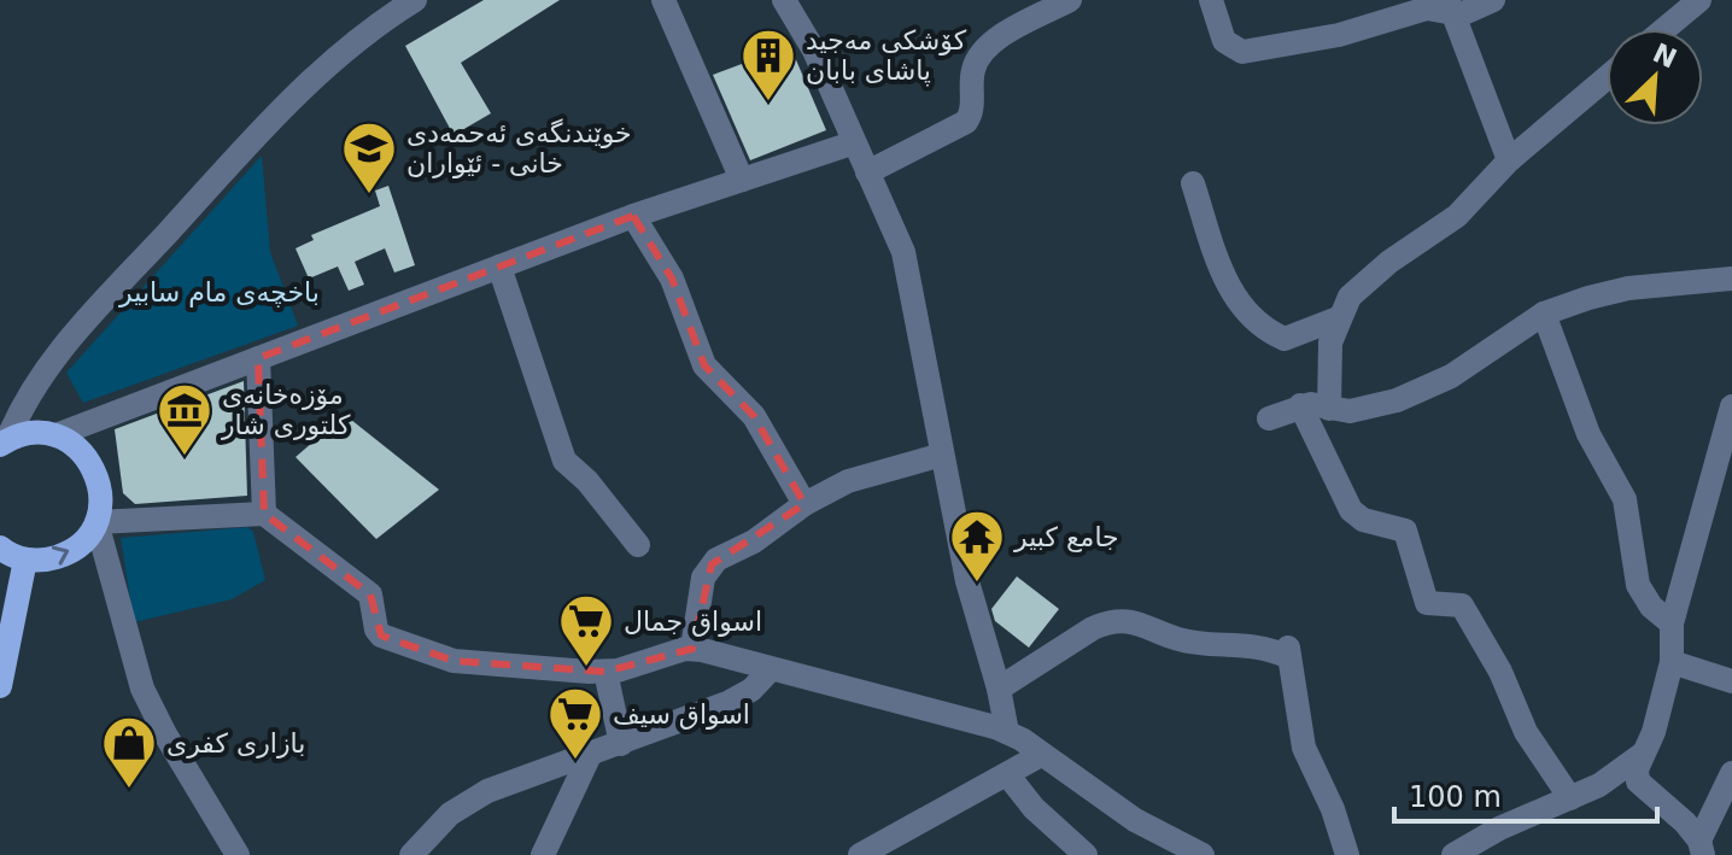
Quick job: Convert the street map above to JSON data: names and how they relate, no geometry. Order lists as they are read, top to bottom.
{
  "parks": ["باخچەی مام سابیر"],
  "places": {
    "building": ["کۆشکی مەجید پاشای بابان"],
    "school or university": ["خوێندنگەی ئەحمەدی خانی - ئێواران"],
    "museum": ["مۆزەخانەی کلتوری شار"],
    "temple": ["جامع كبير"],
    "supermarket": ["اسواق جمال", "اسواق سيف"],
    "shop": ["بازاری کفری"]
  },
  "scale_bar": "100 m",
  "north": "top right"
}
